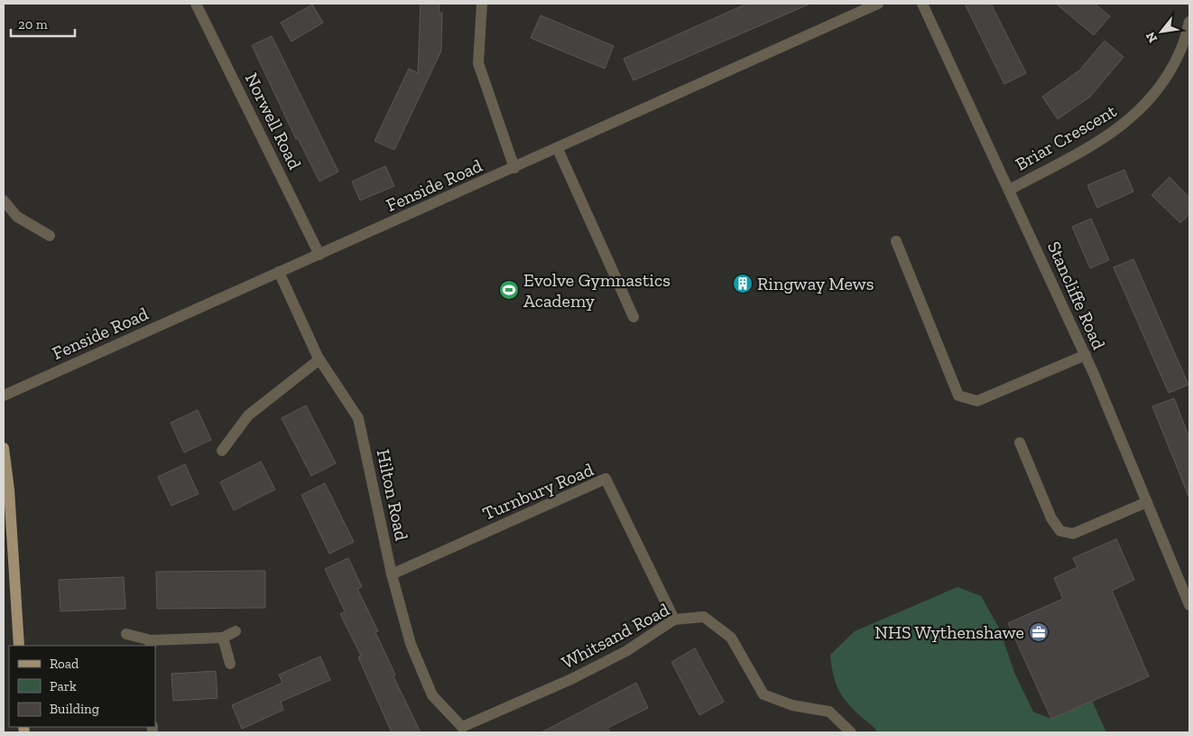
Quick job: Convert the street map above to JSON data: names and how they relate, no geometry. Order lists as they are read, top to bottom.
{
  "streets": {
    "street": [
      "Norwell Road",
      "Briar Crescent",
      "Fenside Road",
      "Stancliffe Road",
      "Turnbury Road",
      "Hilton Road",
      "Whitsand Road"
    ]
  },
  "crossings": [
    ["Norwell Road", "Fenside Road"],
    ["Briar Crescent", "Stancliffe Road"],
    ["Fenside Road", "Hilton Road"],
    ["Turnbury Road", "Hilton Road"],
    ["Turnbury Road", "Whitsand Road"],
    ["Hilton Road", "Whitsand Road"]
  ],
  "places": {
    "building": ["Ringway Mews"],
    "sports": ["Evolve Gymnastics Academy"],
    "office": ["NHS Wythenshawe"]
  },
  "legend": ["Road", "Park", "Building"],
  "scale_bar": "20 m",
  "north": "bottom left"
}
